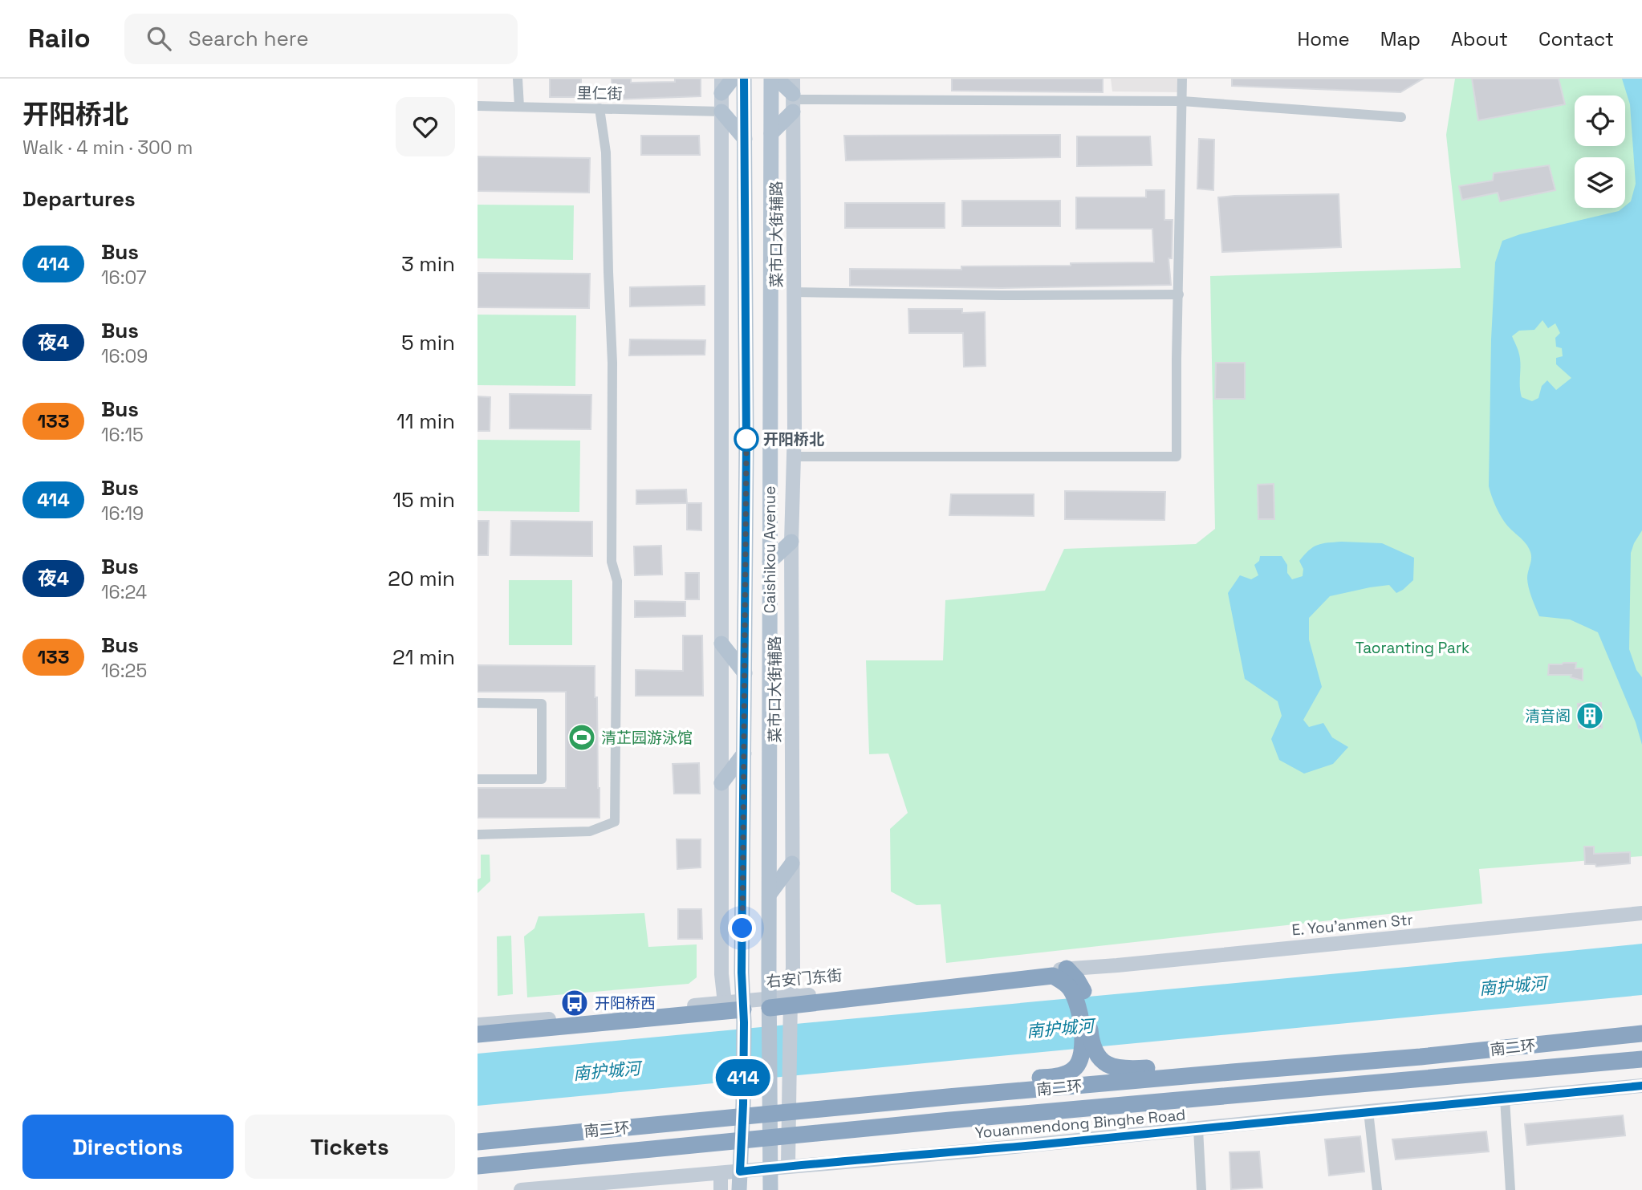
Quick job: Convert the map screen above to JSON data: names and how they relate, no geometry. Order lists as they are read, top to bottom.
{
  "streets": {
    "highway": ["南二环"],
    "main road": ["Caishikou Avenue"],
    "street": [
      "里仁街",
      "菜市口大街辅路",
      "E. You'anmen Str",
      "右安门东街",
      "Youanmendong Binghe Road"
    ]
  },
  "crossings": [
    ["菜市口大街辅路", "右安门东街"],
    ["菜市口大街辅路", "Youanmendong Binghe Road"],
    ["Caishikou Avenue", "右安门东街"],
    ["Caishikou Avenue", "Youanmendong Binghe Road"],
    ["E. You'anmen Str", "右安门东街"]
  ],
  "water": ["南护城河"],
  "parks": ["Taoranting Park"],
  "places": {
    "other": ["开阳桥北"],
    "building": ["清音阁"],
    "sports": ["清芷园游泳馆"],
    "bus stop": ["开阳桥西"]
  },
  "lines": ["bus line 414"],
  "page": {
    "header": "Railo",
    "search": "Search here",
    "nav": [
      "Home",
      "Map",
      "About",
      "Contact"
    ],
    "heading": [
      ["开阳桥北", "Walk · 4 min · 300 m"],
      "Departures"
    ],
    "on_map": "414",
    "list": [
      {
        "mark": "414",
        "name": "Bus",
        "note": "16:07",
        "value": "3 min"
      },
      {
        "mark": "夜4",
        "name": "Bus",
        "note": "16:09",
        "value": "5 min"
      },
      {
        "mark": "133",
        "name": "Bus",
        "note": "16:15",
        "value": "11 min"
      },
      {
        "mark": "414",
        "name": "Bus",
        "note": "16:19",
        "value": "15 min"
      },
      {
        "mark": "夜4",
        "name": "Bus",
        "note": "16:24",
        "value": "20 min"
      },
      {
        "mark": "133",
        "name": "Bus",
        "note": "16:25",
        "value": "21 min"
      }
    ],
    "buttons": ["Directions", "Tickets"]
  }
}
